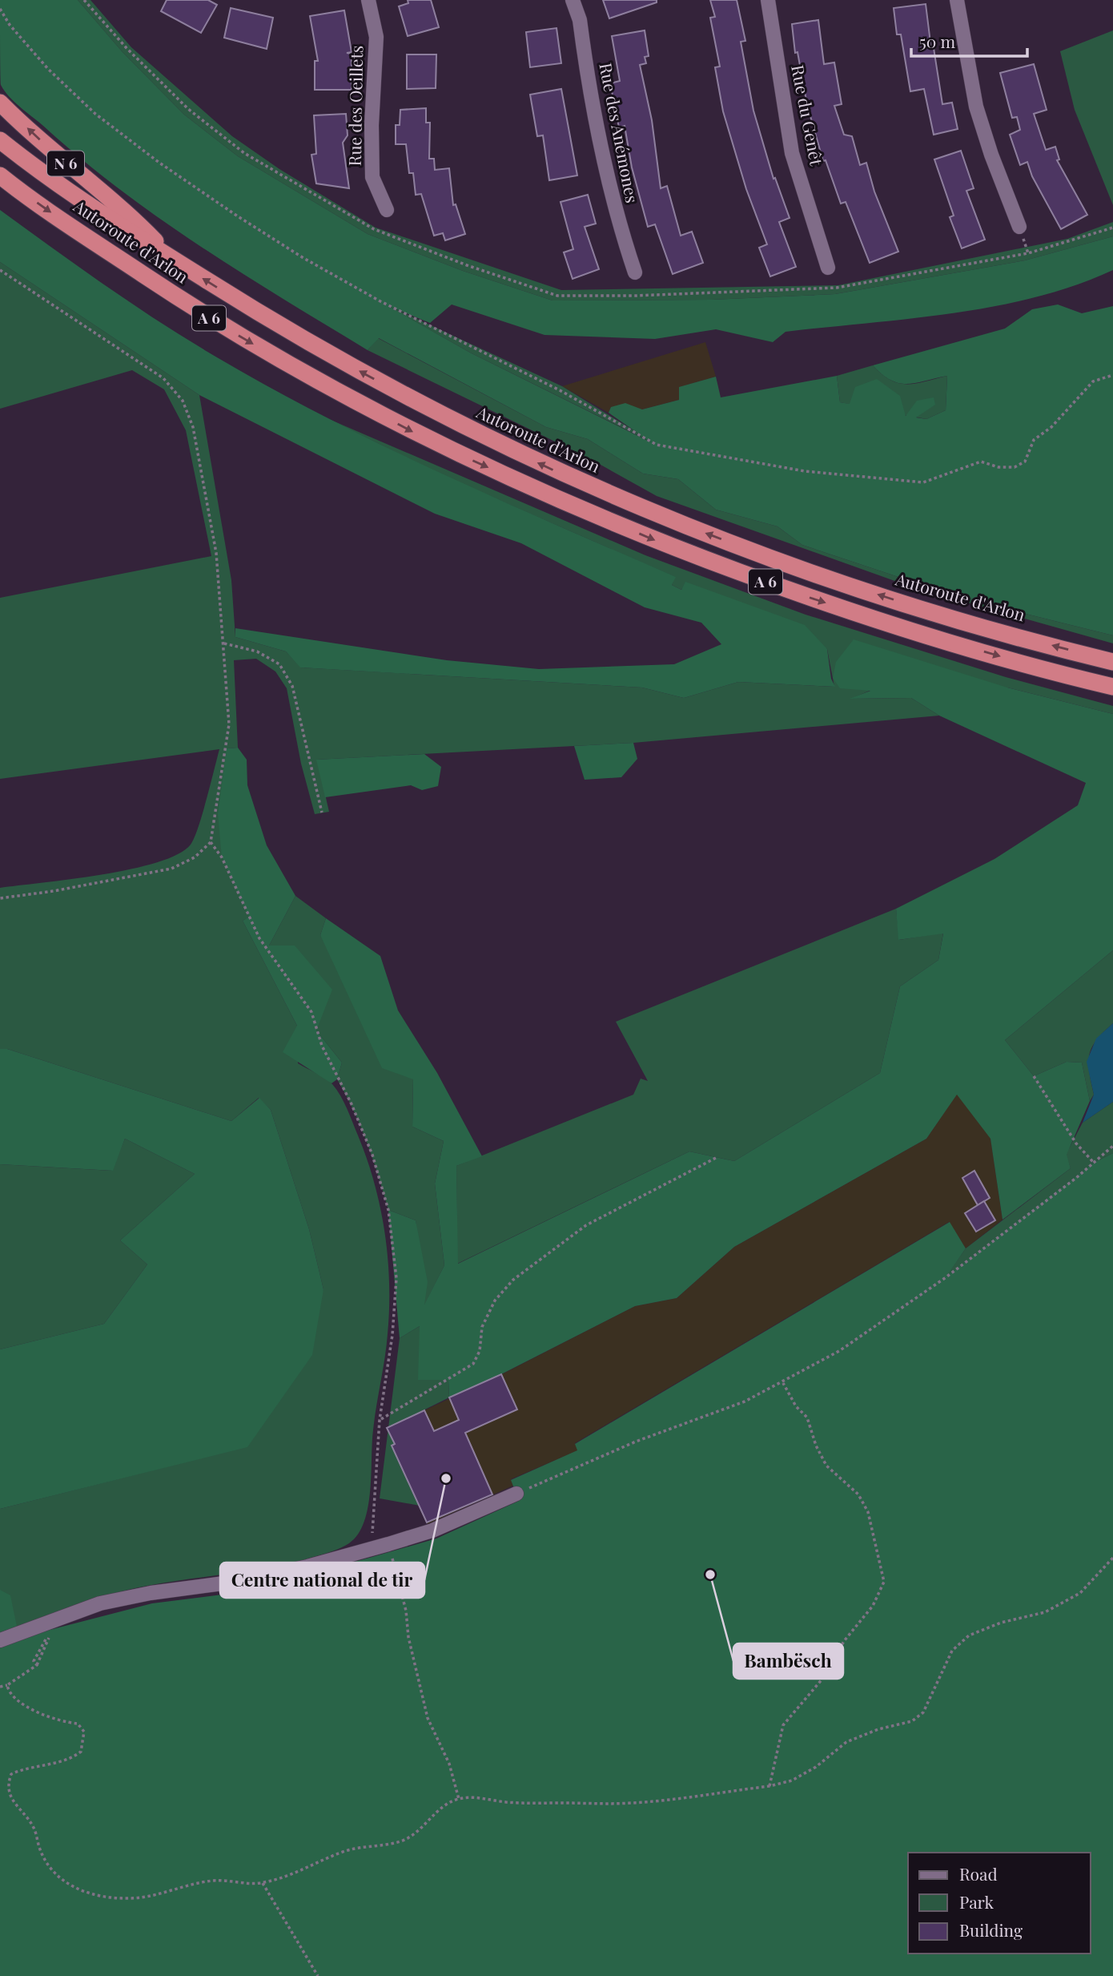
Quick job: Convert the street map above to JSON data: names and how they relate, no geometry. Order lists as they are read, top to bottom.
{
  "streets": {
    "highway": ["N 6", "Autoroute d'Arlon", "A 6"],
    "street": ["Rue des Oeillets", "Rue du Genêt", "Rue des Anémones"]
  },
  "crossings": [
    ["N 6", "Autoroute d'Arlon"]
  ],
  "places": ["Centre national de tir", "Bambësch"],
  "legend": ["Road", "Park", "Building"],
  "scale_bar": "50 m"
}
